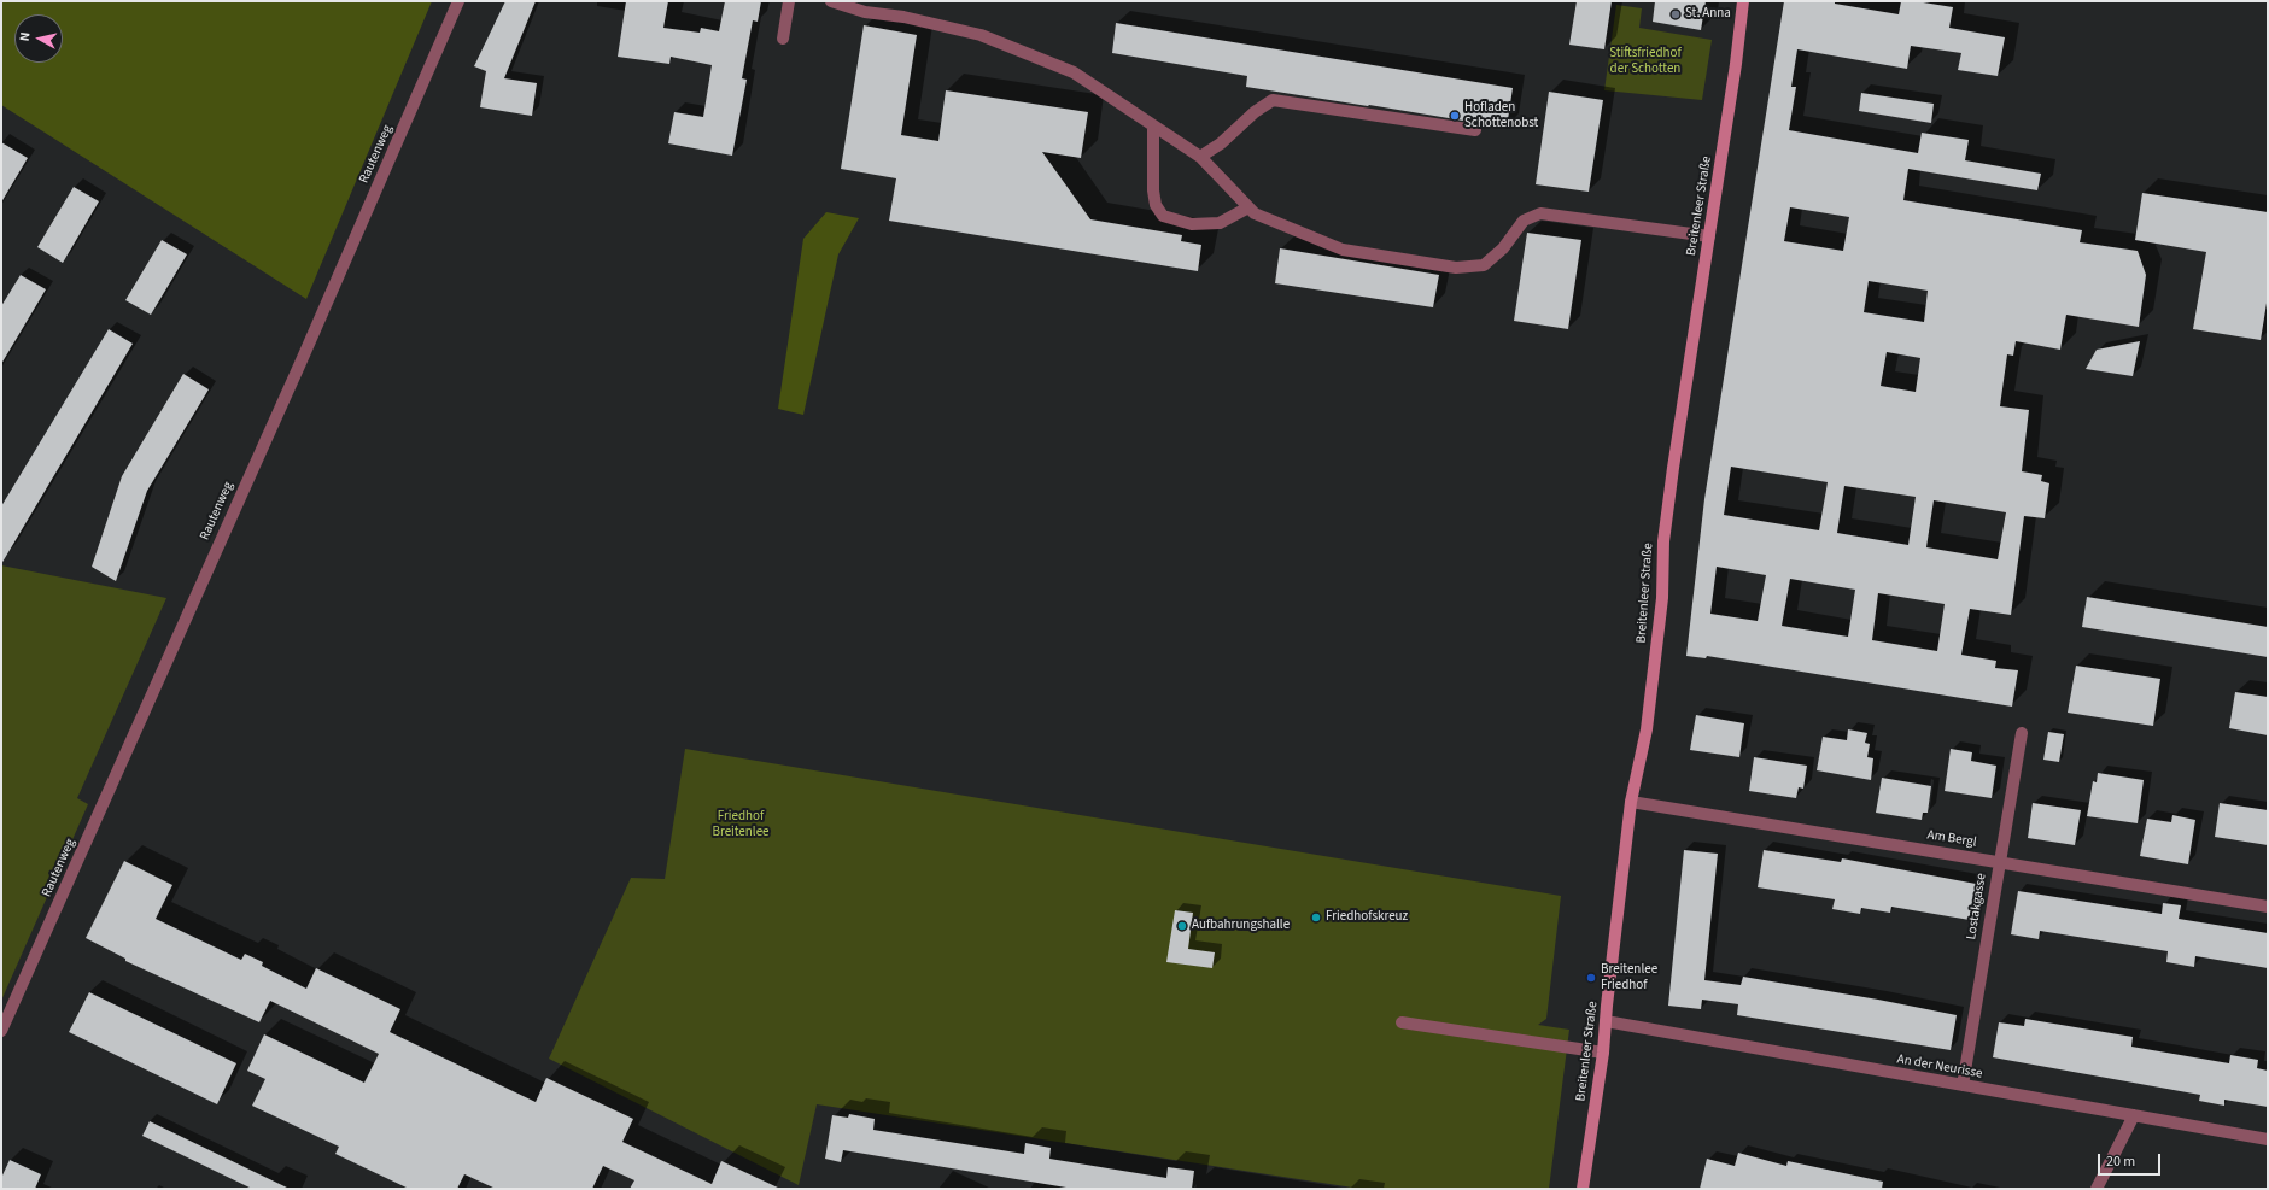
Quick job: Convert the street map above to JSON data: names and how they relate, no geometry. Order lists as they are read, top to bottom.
{
  "streets": {
    "main road": ["Breitenleer Straße"],
    "street": [
      "Rautenweg",
      "Am Bergl",
      "Lostakgasse",
      "An der Neurisse"
    ]
  },
  "crossings": [
    ["Breitenleer Straße", "Am Bergl"],
    ["Breitenleer Straße", "An der Neurisse"],
    ["Am Bergl", "Lostakgasse"],
    ["Lostakgasse", "An der Neurisse"]
  ],
  "parks": ["Stiftsfriedhof der Schotten", "Friedhof Breitenlee"],
  "places": [
    "St. Anna",
    "Hofladen Schottenobst",
    "Friedhofskreuz",
    "Aufbahrungshalle",
    "Breitenlee Friedhof"
  ],
  "scale_bar": "20 m",
  "north": "left"
}
